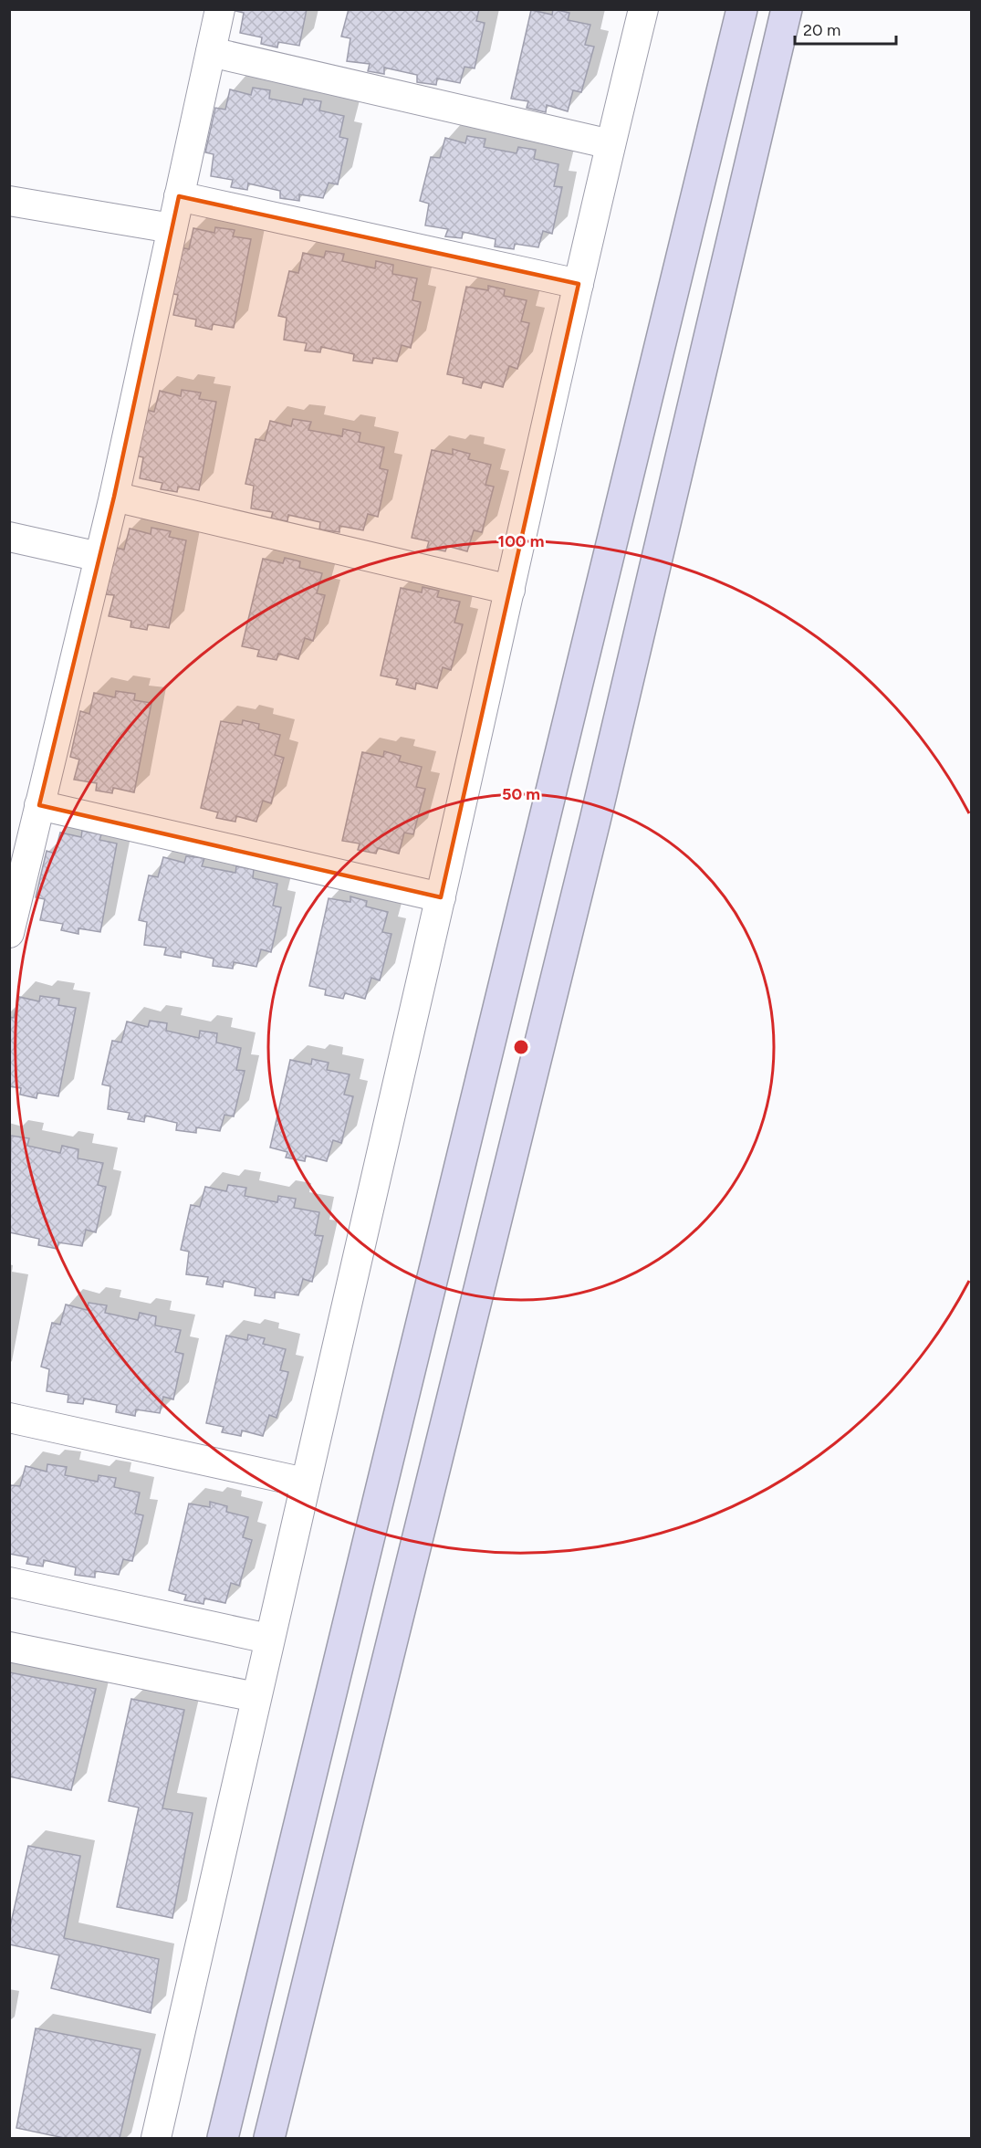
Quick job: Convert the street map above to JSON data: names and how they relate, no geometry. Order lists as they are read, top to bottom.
{
  "scale_bar": "20 m",
  "rings": ["100 m", "50 m"]
}
